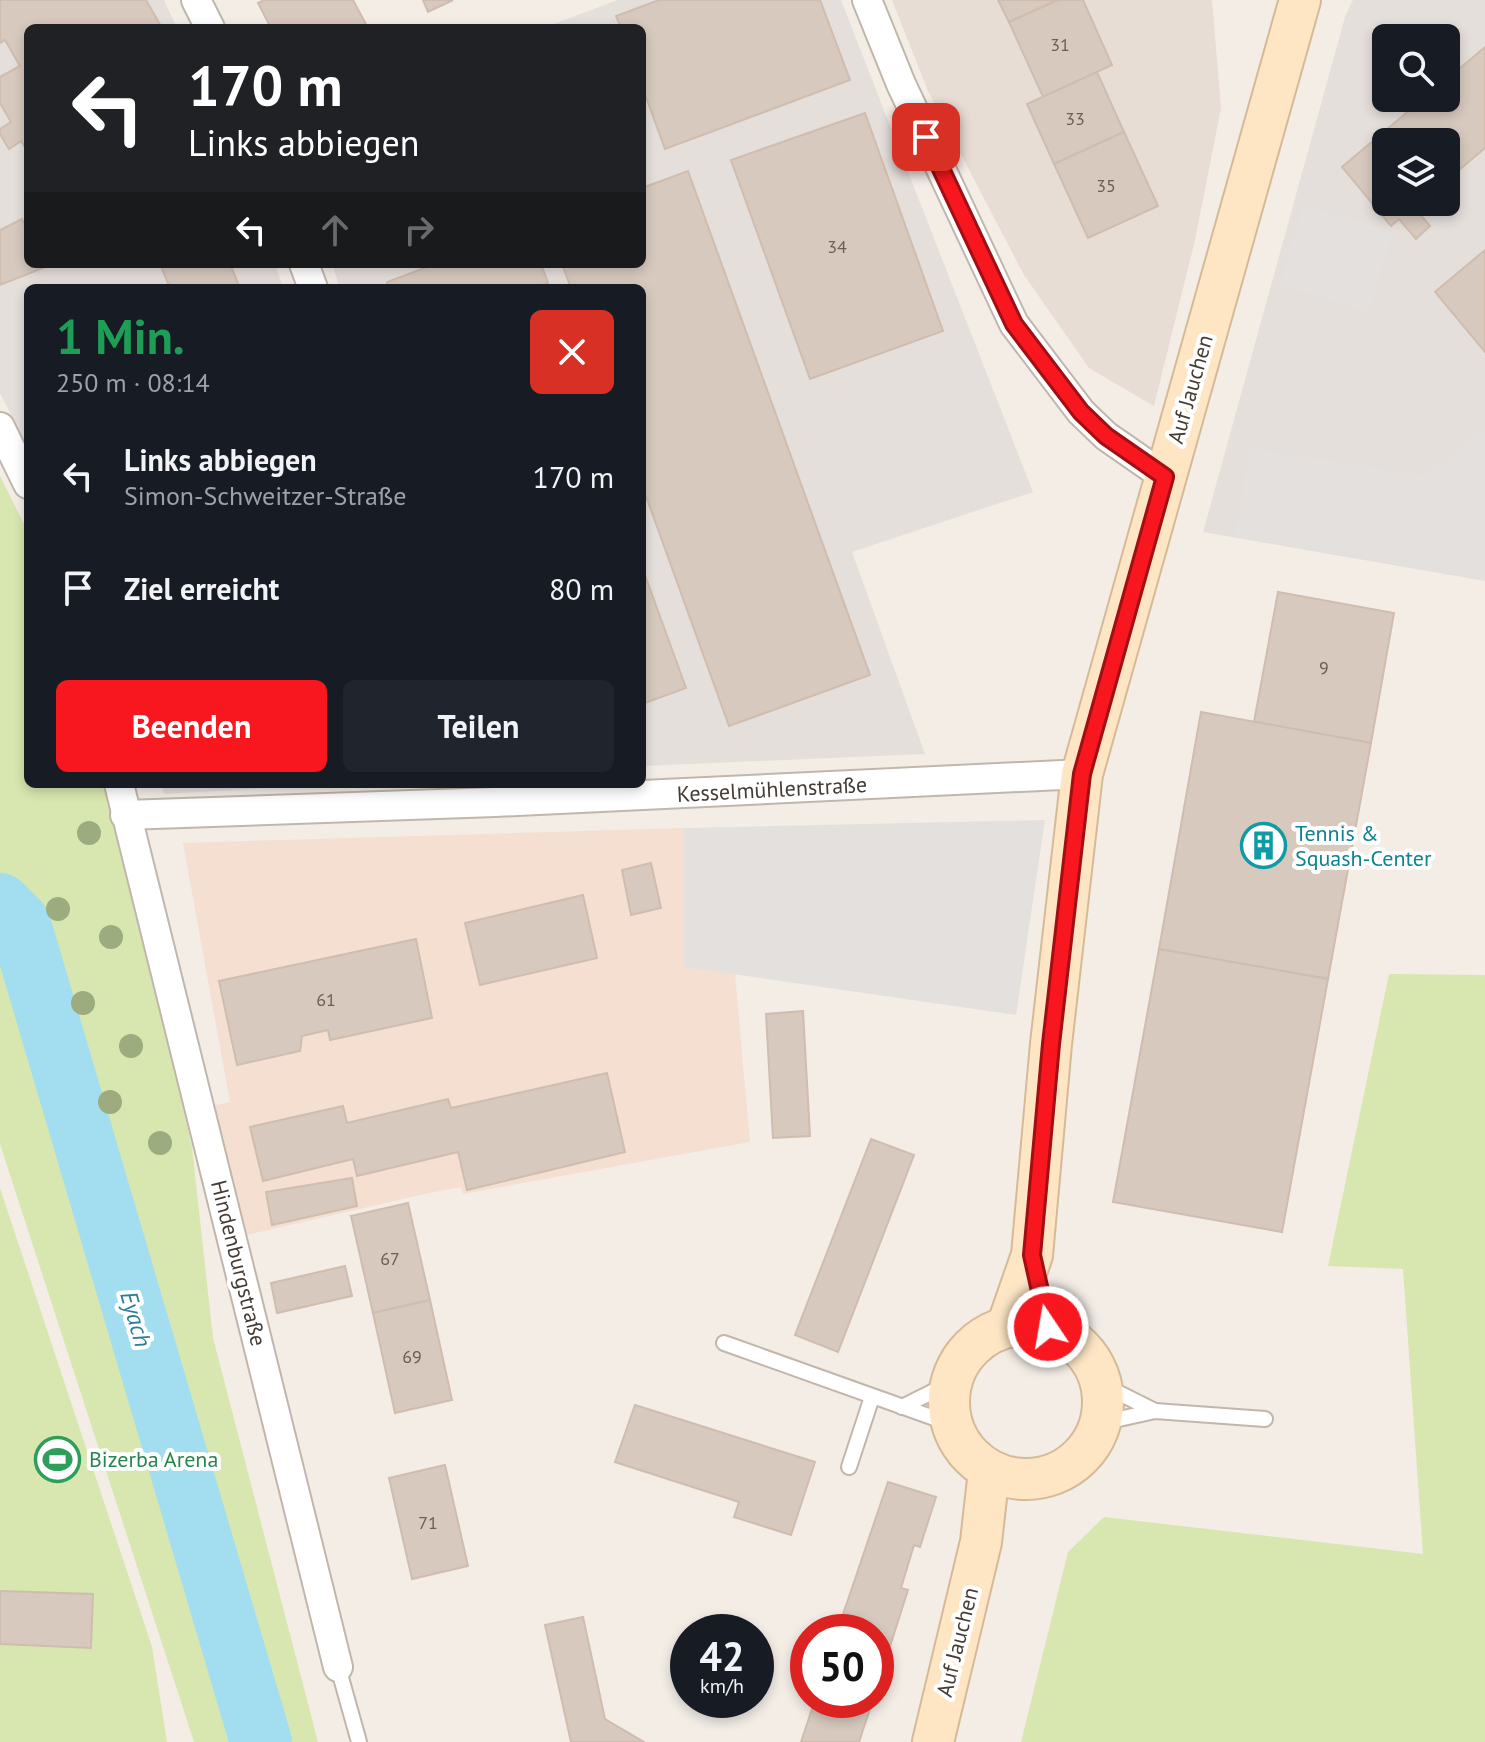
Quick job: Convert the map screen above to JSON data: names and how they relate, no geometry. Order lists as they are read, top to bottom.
{
  "streets": {
    "main road": ["Auf Jauchen"],
    "street": ["Kesselmühlenstraße", "Hindenburgstraße"]
  },
  "crossings": [
    ["Auf Jauchen", "Kesselmühlenstraße"],
    ["Kesselmühlenstraße", "Hindenburgstraße"]
  ],
  "water": ["Eyach"],
  "places": {
    "building": ["Tennis & Squash-Center"],
    "sports": ["Bizerba Arena"]
  },
  "house_numbers": [
    "31",
    "33",
    "35",
    "34",
    "9",
    "61",
    "67",
    "69",
    "71"
  ],
  "page": {
    "turn": ["170 m", "Links abbiegen"],
    "heading": ["1 Min.", "250 m · 08:14"],
    "list": [
      {
        "name": "Links abbiegen",
        "note": "Simon-Schweitzer-Straße",
        "value": "170 m"
      },
      {
        "name": "Ziel erreicht",
        "value": "80 m"
      }
    ],
    "buttons": ["Beenden", "Teilen"],
    "speed": "42 km/h",
    "limit": "50"
  }
}
